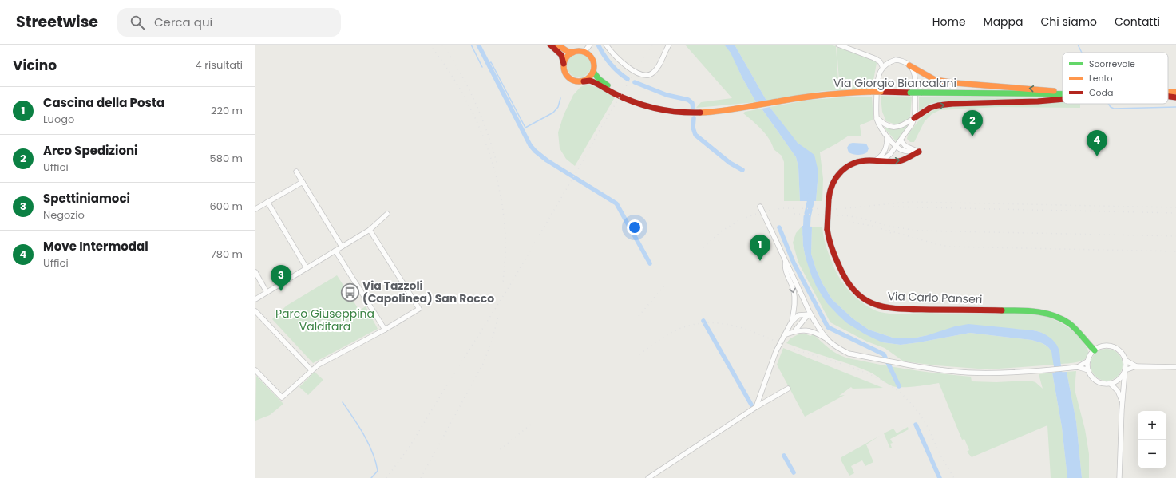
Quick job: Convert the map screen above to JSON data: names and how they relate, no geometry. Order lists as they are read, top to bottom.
{
  "streets": {
    "main road": ["Via Giorgio Biancalani", "Via Carlo Panseri"]
  },
  "parks": ["Parco Giuseppina Valditara"],
  "places": {
    "bus stop": ["Via Tazzoli (Capolinea) San Rocco"]
  },
  "legend": ["Scorrevole", "Lento", "Coda"],
  "page": {
    "header": "Streetwise",
    "search": "Cerca qui",
    "nav": [
      "Home",
      "Mappa",
      "Chi siamo",
      "Contatti"
    ],
    "heading": ["Vicino", "4 risultati"],
    "list": [
      {
        "mark": "1",
        "name": "Cascina della Posta",
        "note": "Luogo",
        "value": "220 m"
      },
      {
        "mark": "2",
        "name": "Arco Spedizioni",
        "note": "Uffici",
        "value": "580 m"
      },
      {
        "mark": "3",
        "name": "Spettiniamoci",
        "note": "Negozio",
        "value": "600 m"
      },
      {
        "mark": "4",
        "name": "Move Intermodal",
        "note": "Uffici",
        "value": "780 m"
      }
    ],
    "pins": [
      "2",
      "4",
      "1",
      "3"
    ],
    "map_buttons": ["+", "−"]
  }
}
